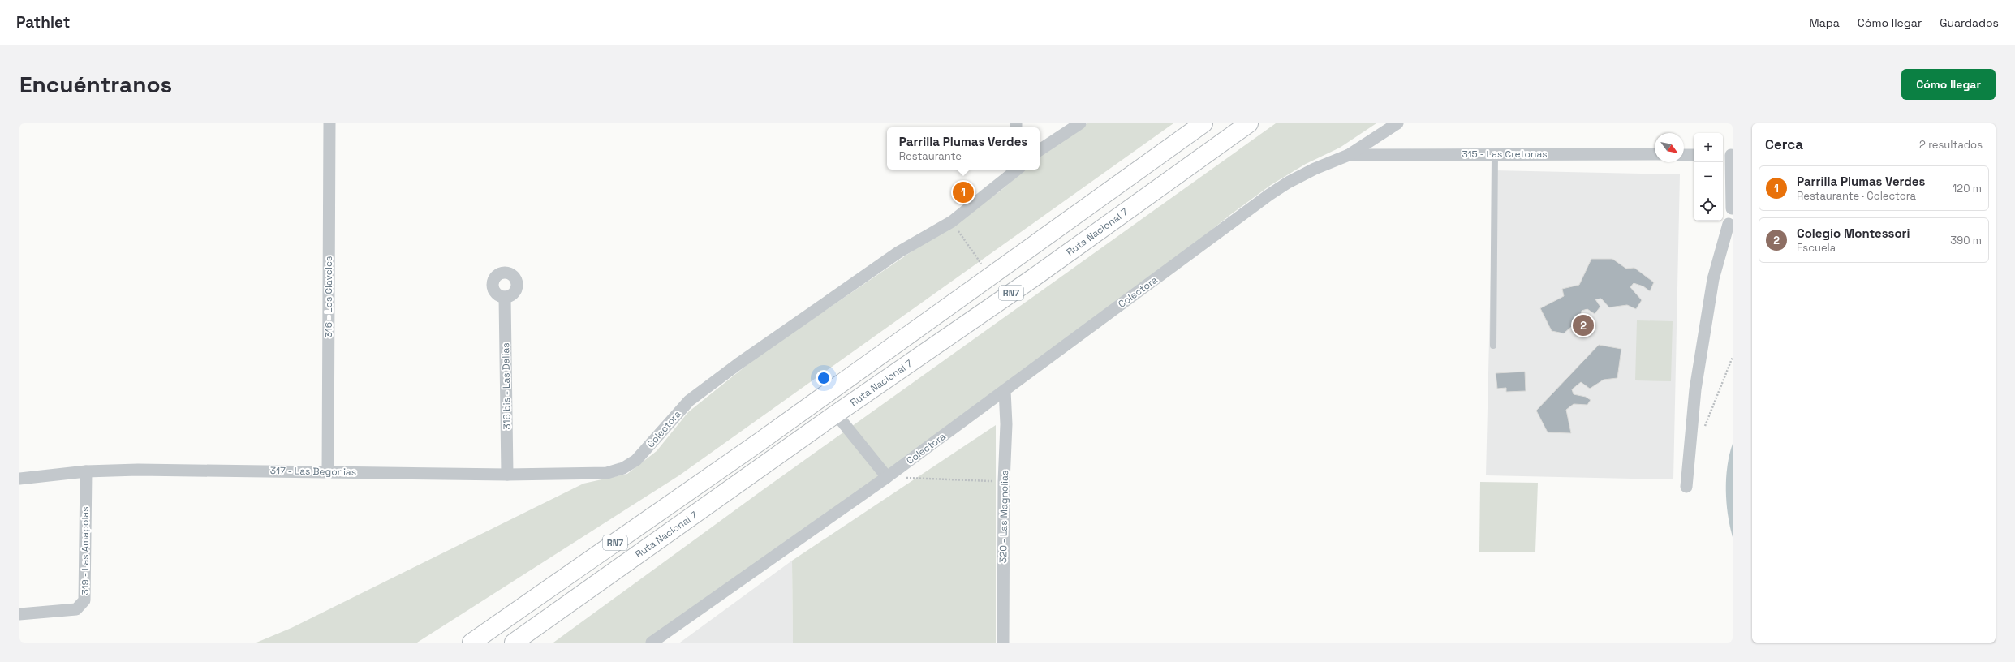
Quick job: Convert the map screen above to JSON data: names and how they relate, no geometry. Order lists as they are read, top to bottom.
{
  "streets": {
    "highway": ["Ruta Nacional 7", "RN7"],
    "street": [
      "315 - Las Cretonas",
      "Colectora",
      "316 - Los Claveles",
      "316 bis - Las Dalias",
      "317 - Las Begonias",
      "320 - Las Magnolias",
      "319 - Las Amapolas"
    ]
  },
  "crossings": [
    ["315 - Las Cretonas", "Colectora"],
    ["Colectora", "317 - Las Begonias"],
    ["Colectora", "320 - Las Magnolias"],
    ["316 - Los Claveles", "317 - Las Begonias"],
    ["316 bis - Las Dalias", "317 - Las Begonias"],
    ["317 - Las Begonias", "319 - Las Amapolas"]
  ],
  "north": "bottom right",
  "page": {
    "header": "Pathlet",
    "nav": ["Mapa", "Cómo llegar", "Guardados"],
    "buttons": "Cómo llegar",
    "title": "Encuéntranos",
    "heading": ["Cerca", "2 resultados"],
    "popup": ["Parrilla Plumas Verdes", "Restaurante"],
    "map_buttons": ["+", "−"],
    "list": [
      {
        "mark": "1",
        "name": "Parrilla Plumas Verdes",
        "note": "Restaurante · Colectora",
        "value": "120 m"
      },
      {
        "mark": "2",
        "name": "Colegio Montessori",
        "note": "Escuela",
        "value": "390 m"
      }
    ],
    "pins": ["1", "2"]
  }
}
